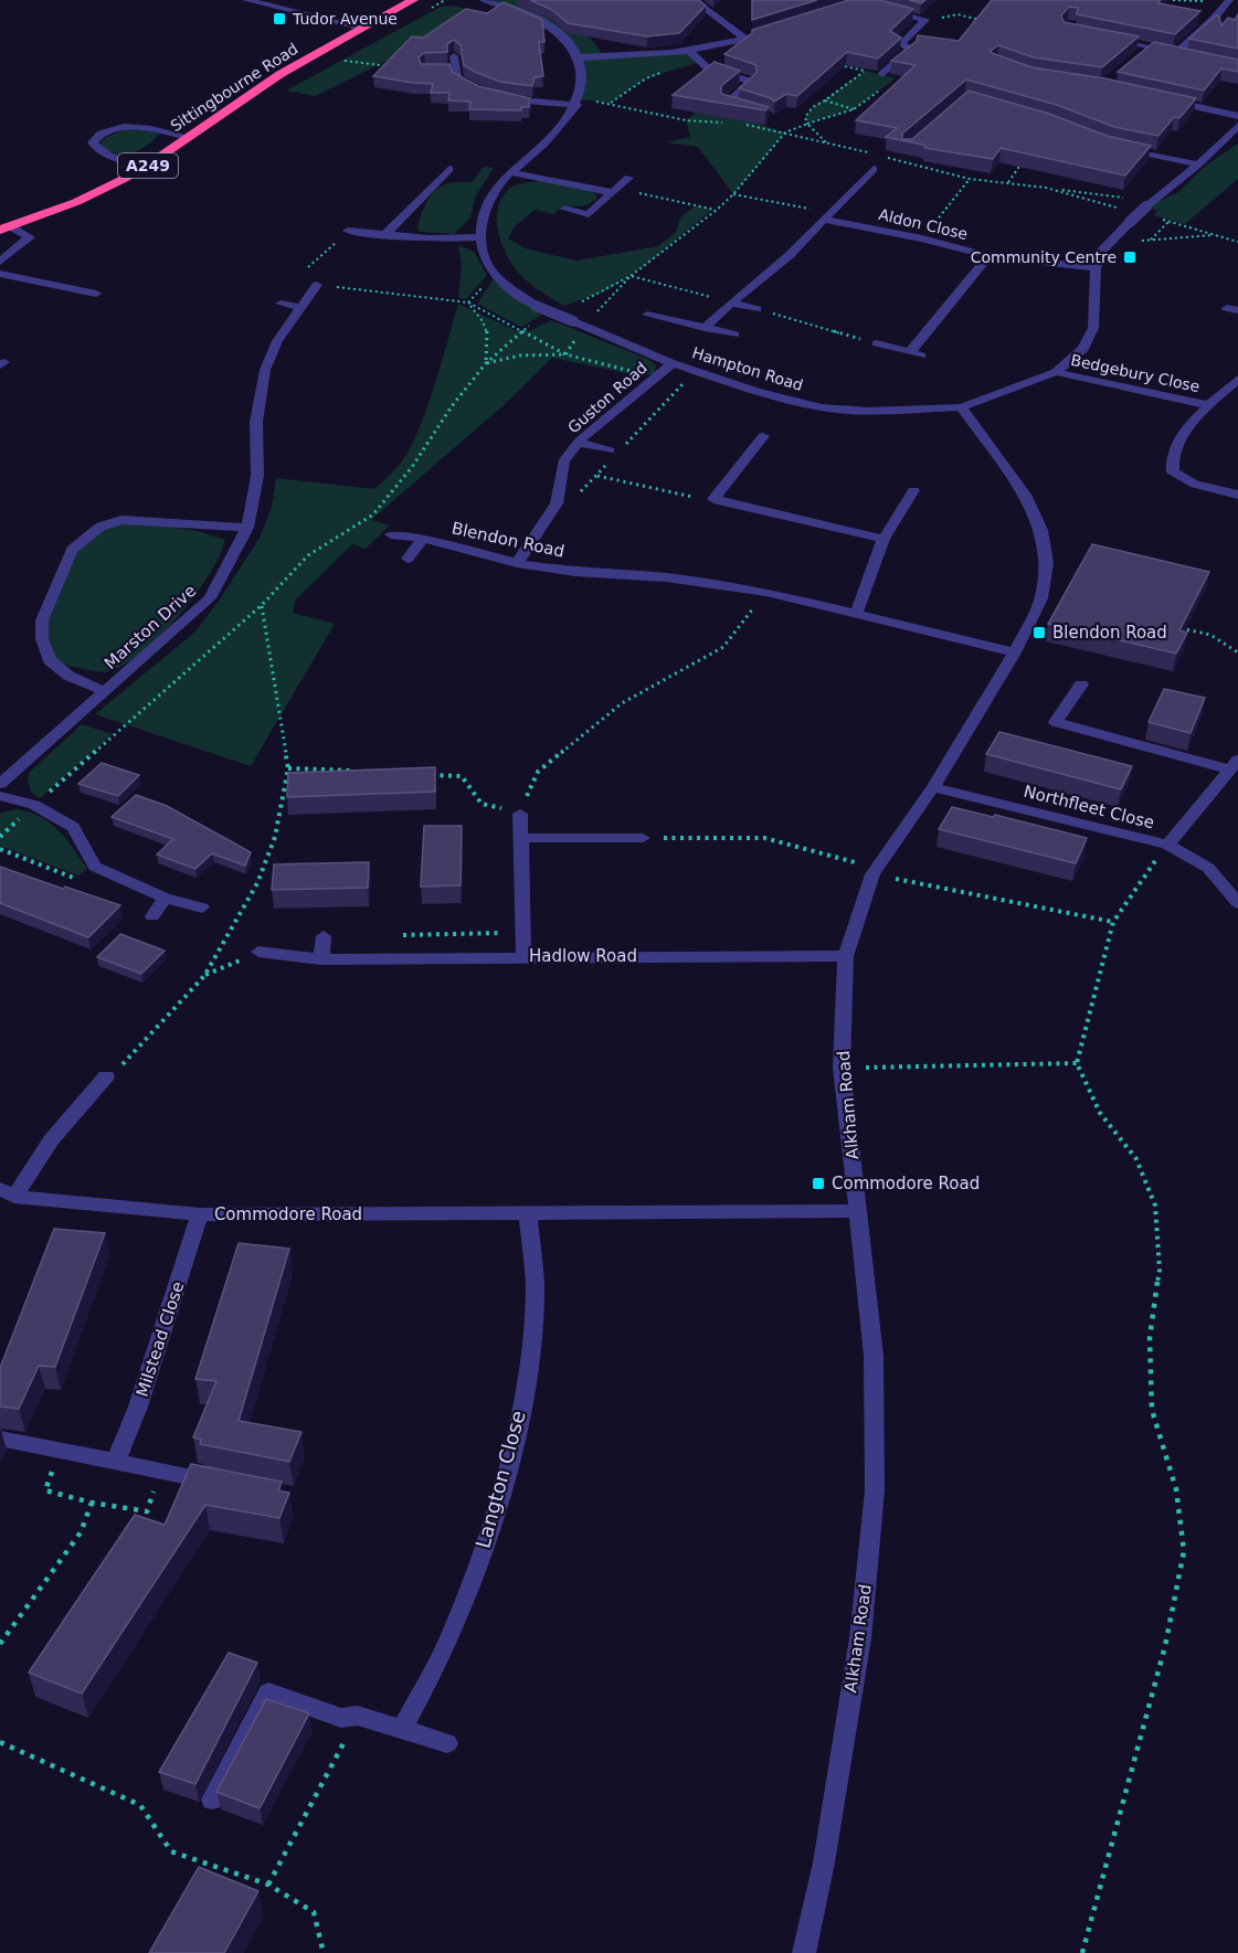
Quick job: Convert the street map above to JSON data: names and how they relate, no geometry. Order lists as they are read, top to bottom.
{
  "streets": {
    "highway": ["Sittingbourne Road", "A249"],
    "street": [
      "Aldon Close",
      "Hampton Road",
      "Bedgebury Close",
      "Guston Road",
      "Blendon Road",
      "Marston Drive",
      "Northfleet Close",
      "Hadlow Road",
      "Alkham Road",
      "Commodore Road",
      "Milstead Close",
      "Langton Close"
    ]
  },
  "crossings": [
    ["Aldon Close", "Hampton Road"],
    ["Hampton Road", "Bedgebury Close"],
    ["Hampton Road", "Guston Road"],
    ["Hampton Road", "Alkham Road"],
    ["Guston Road", "Blendon Road"],
    ["Blendon Road", "Alkham Road"],
    ["Northfleet Close", "Alkham Road"],
    ["Hadlow Road", "Alkham Road"],
    ["Alkham Road", "Commodore Road"],
    ["Commodore Road", "Milstead Close"],
    ["Commodore Road", "Langton Close"]
  ],
  "places": {
    "transit": [
      "Tudor Avenue",
      "Community Centre",
      "Blendon Road",
      "Commodore Road"
    ]
  }
}
